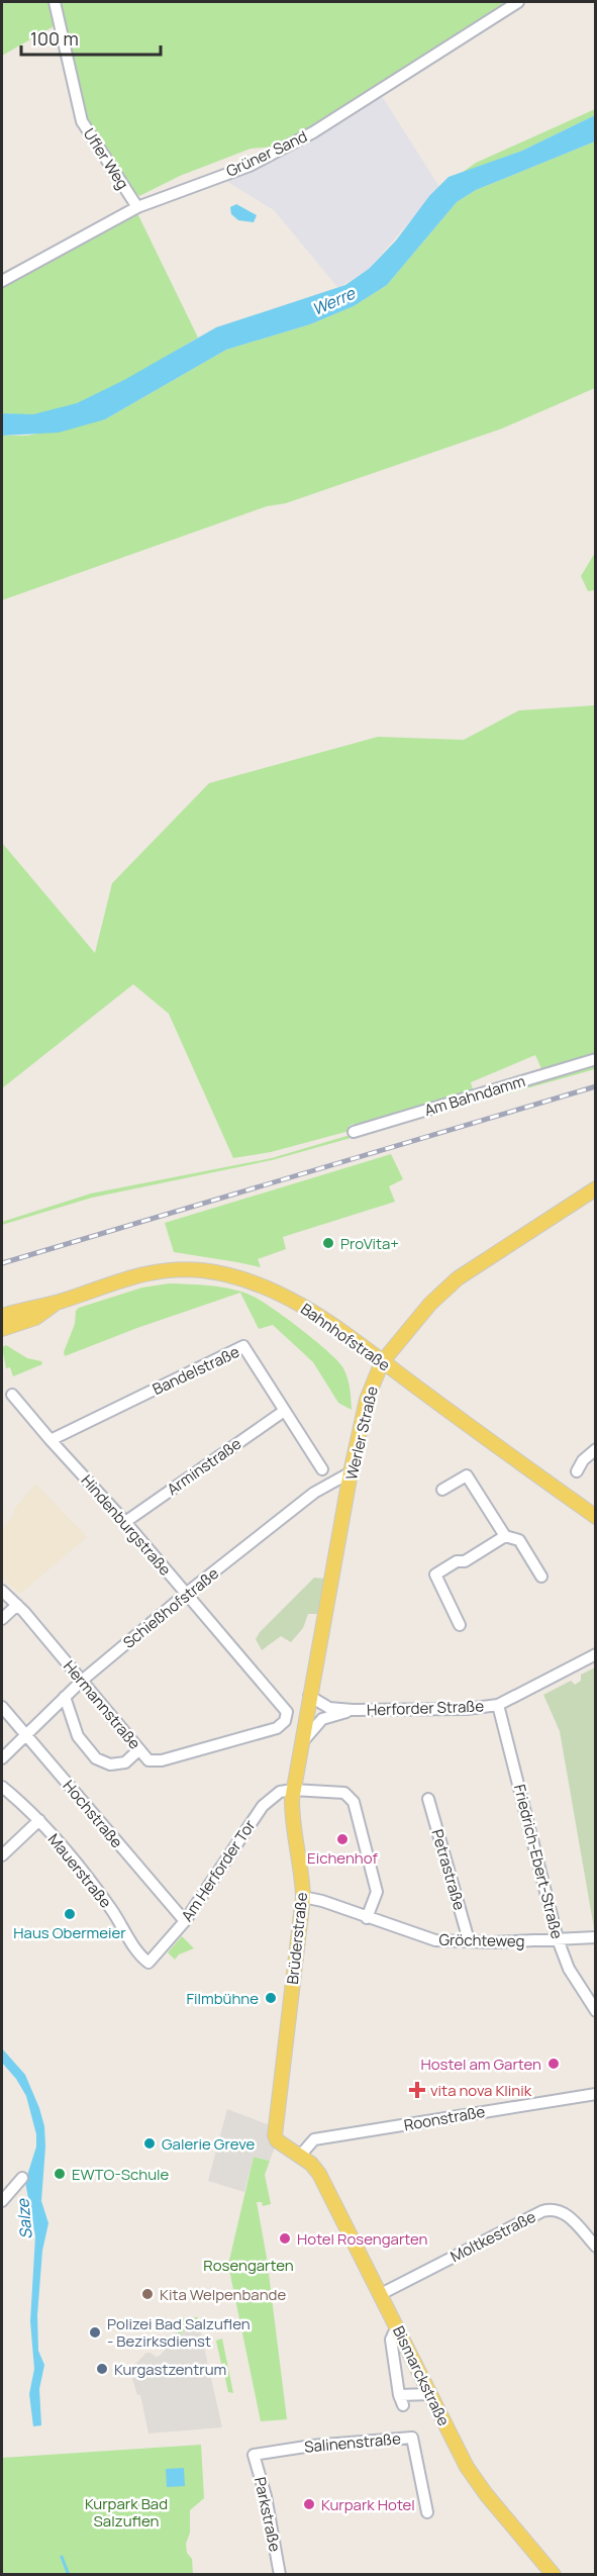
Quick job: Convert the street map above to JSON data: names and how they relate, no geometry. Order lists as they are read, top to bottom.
{
  "streets": {
    "main road": [
      "Bahnhofstraße",
      "Werler Straße",
      "Brüderstraße",
      "Bismarckstraße"
    ],
    "street": [
      "Grüner Sand",
      "Ufler Weg",
      "Am Bahndamm",
      "Bandelstraße",
      "Arminstraße",
      "Hindenburgstraße",
      "Schießhofstraße",
      "Hermannstraße",
      "Herforder Straße",
      "Hochstraße",
      "Friedrich-Ebert-Straße",
      "Petrastraße",
      "Mauerstraße",
      "Am Herforder Tor",
      "Gröchteweg",
      "Roonstraße",
      "Moltkestraße",
      "Salinenstraße",
      "Parkstraße"
    ]
  },
  "crossings": [
    ["Grüner Sand", "Ufler Weg"],
    ["Bahnhofstraße", "Werler Straße"],
    ["Bandelstraße", "Arminstraße"],
    ["Bandelstraße", "Hindenburgstraße"],
    ["Werler Straße", "Schießhofstraße"],
    ["Werler Straße", "Herforder Straße"],
    ["Werler Straße", "Brüderstraße"],
    ["Arminstraße", "Hindenburgstraße"],
    ["Hindenburgstraße", "Schießhofstraße"],
    ["Hindenburgstraße", "Hermannstraße"],
    ["Schießhofstraße", "Hermannstraße"],
    ["Schießhofstraße", "Hochstraße"],
    ["Herforder Straße", "Friedrich-Ebert-Straße"],
    ["Herforder Straße", "Brüderstraße"],
    ["Hochstraße", "Am Herforder Tor"],
    ["Friedrich-Ebert-Straße", "Gröchteweg"],
    ["Petrastraße", "Gröchteweg"],
    ["Mauerstraße", "Am Herforder Tor"],
    ["Am Herforder Tor", "Brüderstraße"],
    ["Brüderstraße", "Gröchteweg"],
    ["Brüderstraße", "Bismarckstraße"],
    ["Roonstraße", "Bismarckstraße"],
    ["Moltkestraße", "Bismarckstraße"],
    ["Salinenstraße", "Parkstraße"]
  ],
  "water": ["Werre", "Salze"],
  "parks": ["Rosengarten", "Kurpark Bad Salzuflen"],
  "places": {
    "other": [
      "ProVita+",
      "Eichenhof",
      "Haus Obermeier",
      "Filmbühne",
      "Hostel am Garten",
      "Galerie Greve",
      "EWTO-Schule",
      "Hotel Rosengarten",
      "Kita Welpenbande",
      "Polizei Bad Salzuflen - Bezirksdienst",
      "Kurgastzentrum",
      "Kurpark Hotel"
    ],
    "health": ["vita nova Klinik"]
  },
  "scale_bar": "100 m"
}
